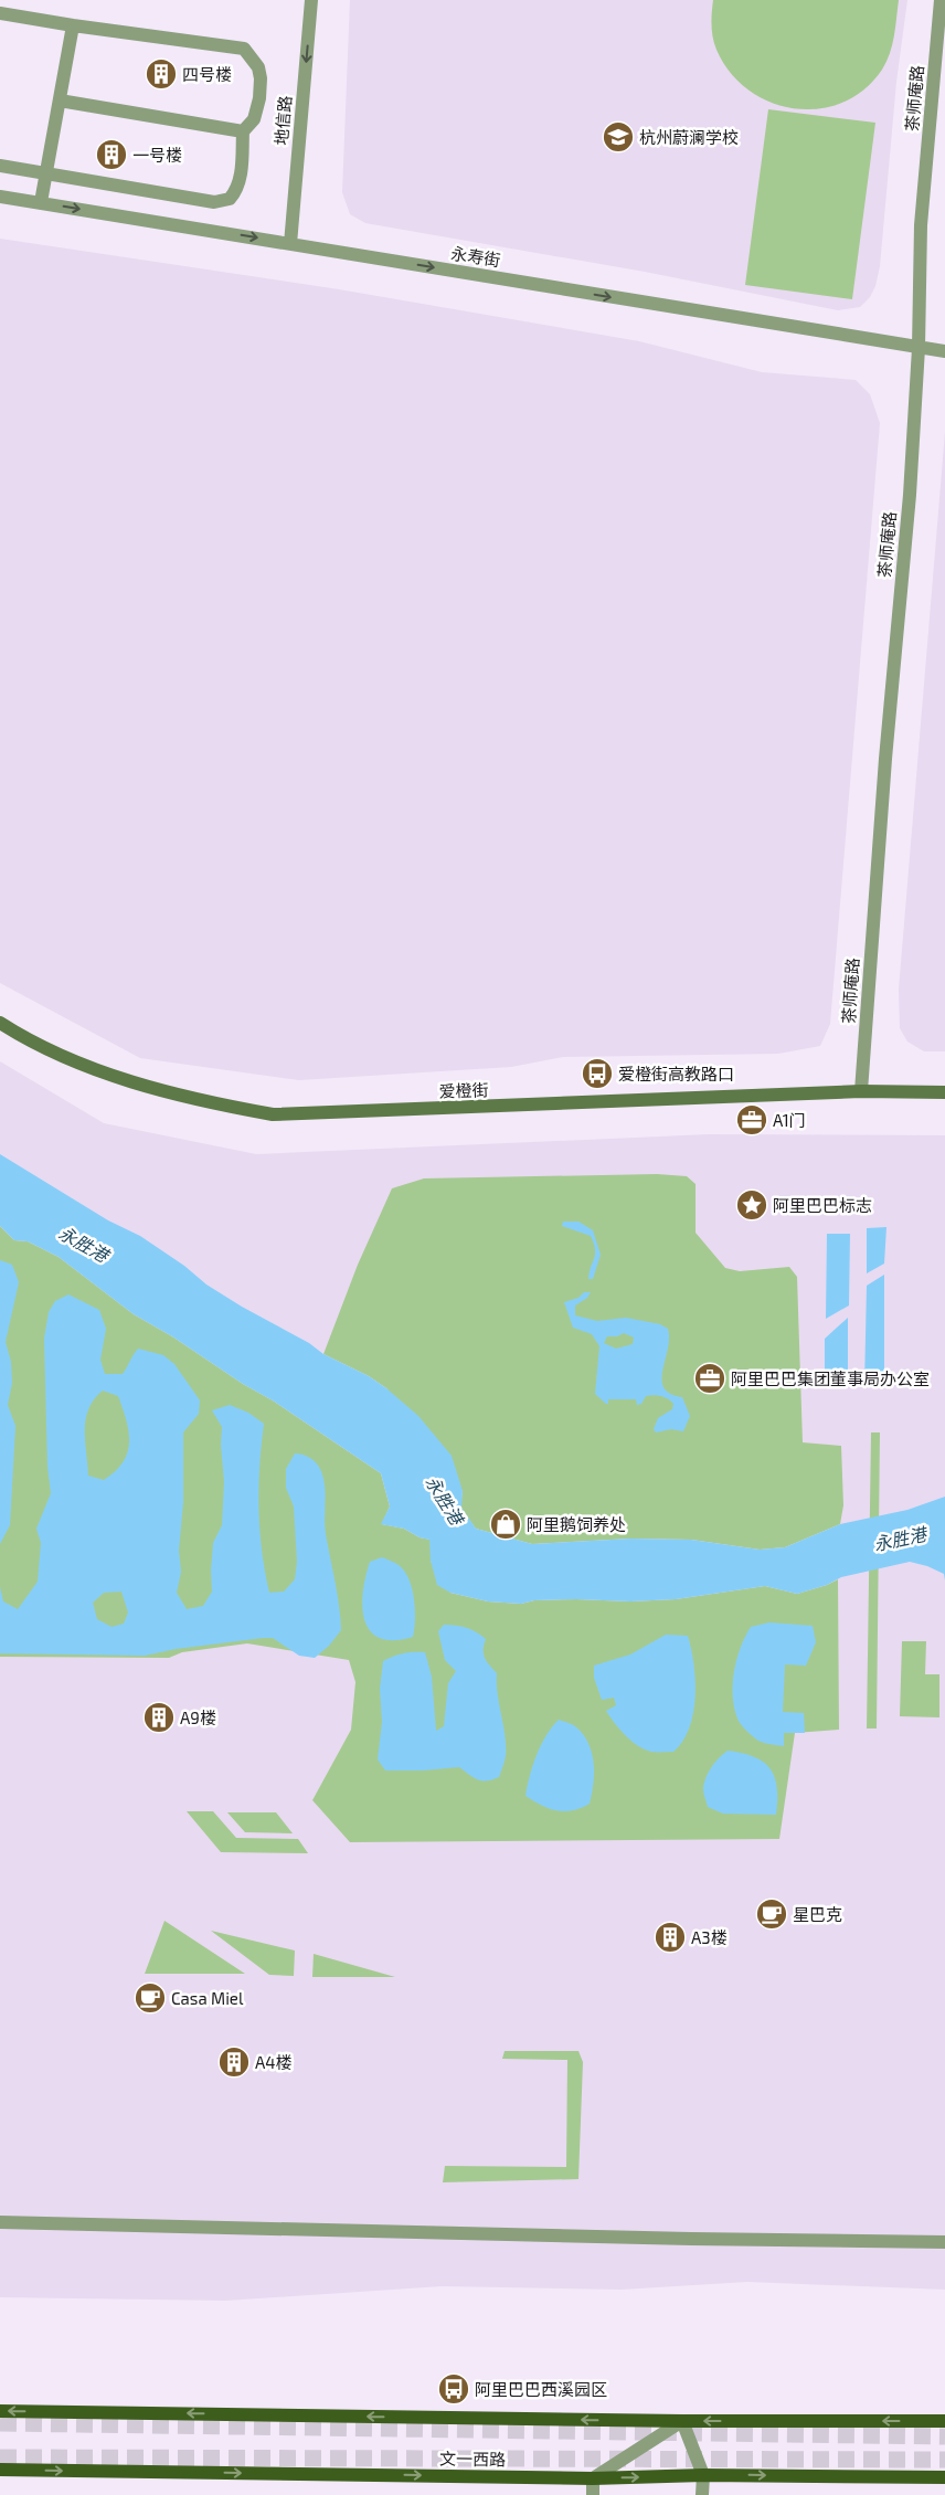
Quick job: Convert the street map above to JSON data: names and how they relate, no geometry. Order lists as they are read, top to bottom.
{
  "streets": {
    "main road": ["文一西路"],
    "street": [
      "茶师庵路",
      "地信路",
      "永寿街",
      "爱橙街"
    ]
  },
  "crossings": [
    ["茶师庵路", "永寿街"],
    ["茶师庵路", "爱橙街"],
    ["地信路", "永寿街"]
  ],
  "one_way": ["地信路", "永寿街"],
  "water": ["永胜港"],
  "places": {
    "building": [
      "四号楼",
      "一号楼",
      "A9楼",
      "A3楼",
      "A4楼"
    ],
    "school or university": ["杭州蔚澜学校"],
    "bus stop": ["爱橙街高教路口", "阿里巴巴西溪园区"],
    "office": ["A1门", "阿里巴巴集团董事局办公室"],
    "place": ["阿里巴巴标志"],
    "shop": ["阿里鹅饲养处"],
    "cafe": ["星巴克", "Casa Miel"]
  }
}
